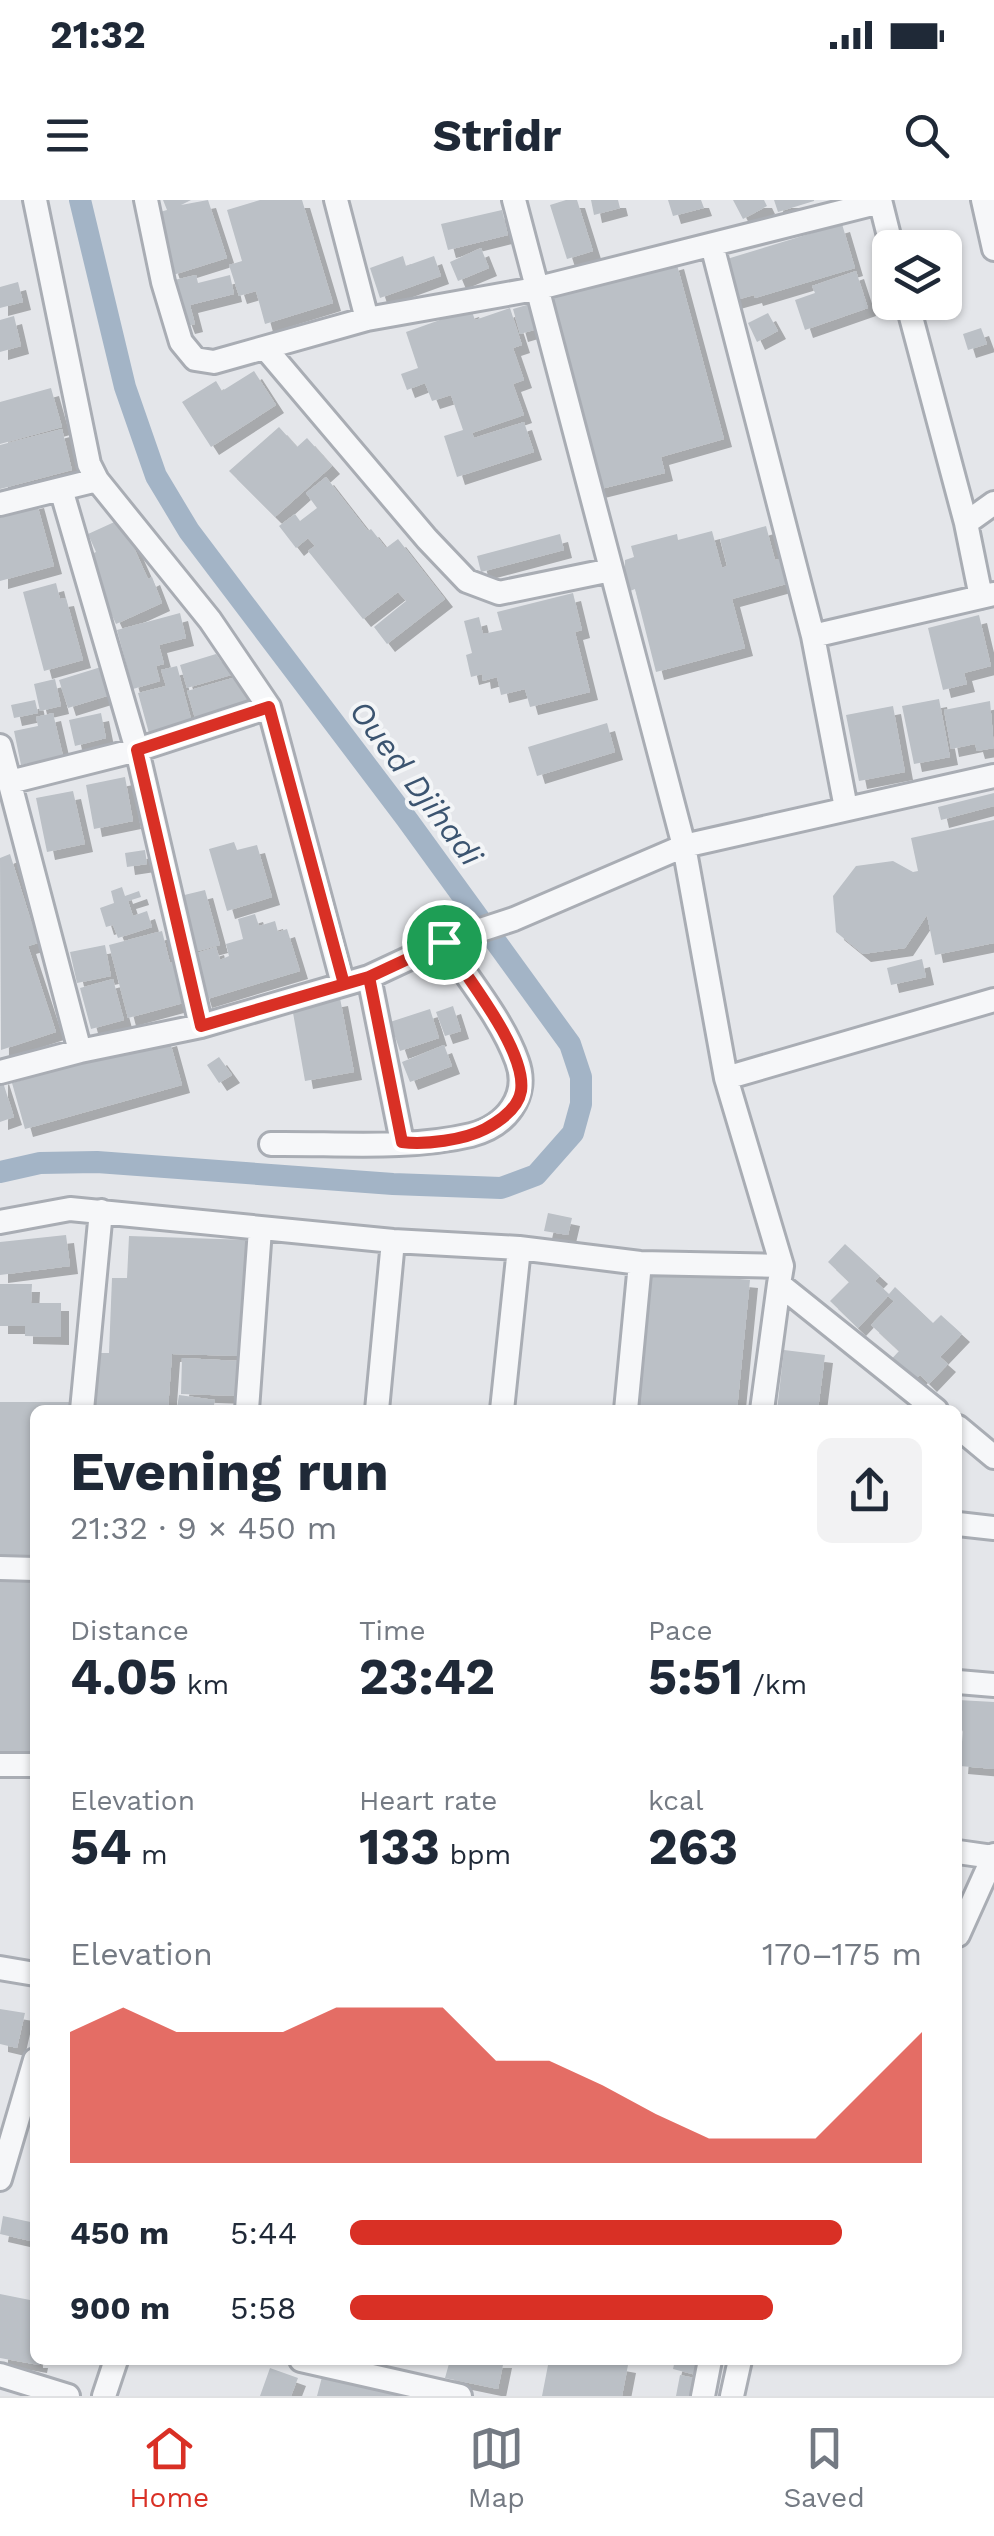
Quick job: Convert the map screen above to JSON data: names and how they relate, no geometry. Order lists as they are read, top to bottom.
{
  "water": ["Oued Djihadi"],
  "page": {
    "status": "21:32",
    "header": "Stridr",
    "heading": ["Evening run", "21:32 · 9 × 450 m"],
    "stats": [
      ["Distance", "4.05 km"],
      ["Time", "23:42"],
      ["Pace", "5:51 /km"],
      ["Elevation", "54 m"],
      ["Heart rate", "133 bpm"],
      ["kcal", "263"]
    ],
    "chart": ["Elevation", "170–175 m"],
    "list": [
      {
        "name": "450 m",
        "note": "5:44"
      },
      {
        "name": "900 m",
        "note": "5:58"
      }
    ],
    "tabs": ["Home", "Map", "Saved"]
  }
}
